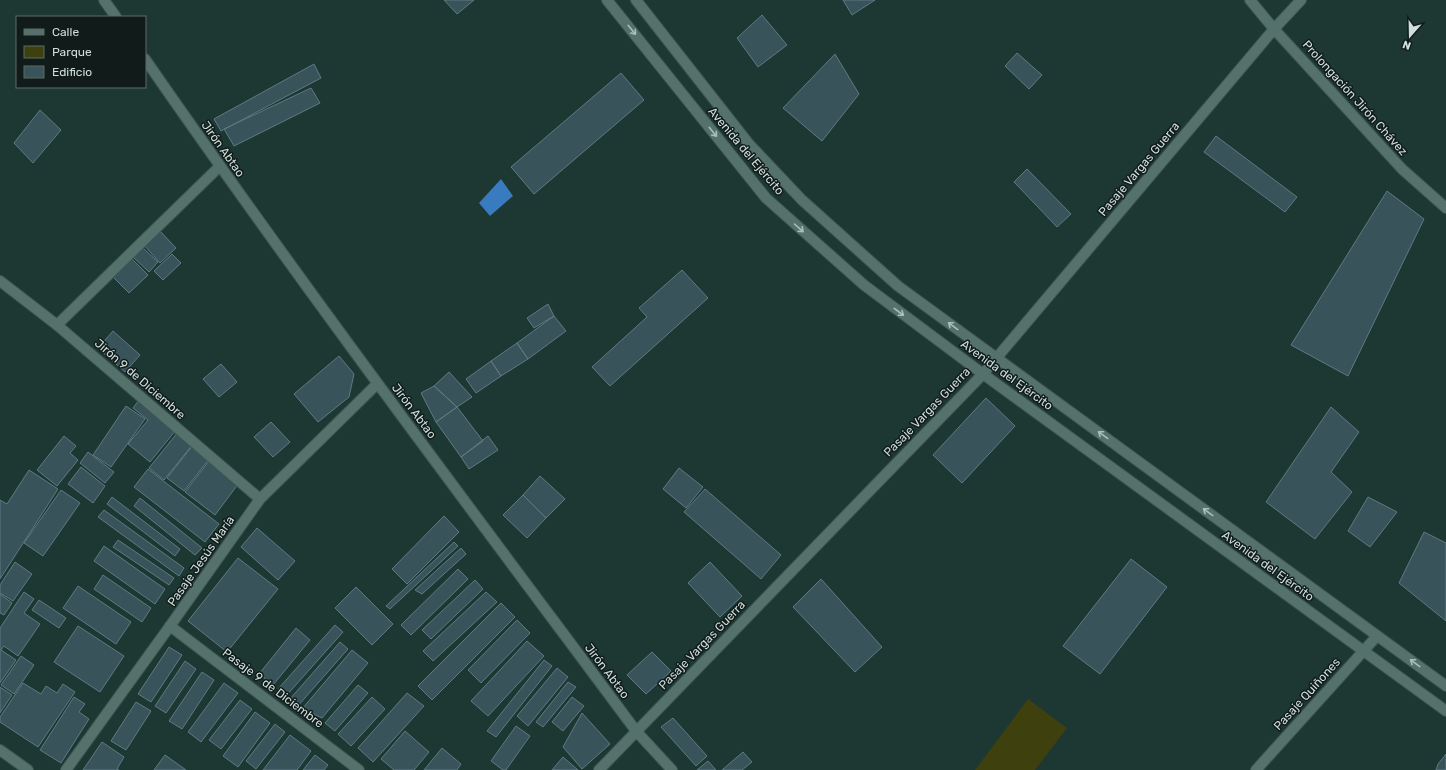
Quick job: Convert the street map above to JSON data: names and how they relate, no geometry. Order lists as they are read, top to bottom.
{
  "streets": {
    "street": [
      "Prolongación Jirón Chávez",
      "Jirón Abtao",
      "Avenida del Ejército",
      "Pasaje Vargas Guerra",
      "Jirón 9 de Diciembre",
      "Pasaje Jesús María",
      "Pasaje 9 de Diciembre",
      "Pasaje Quiñones"
    ]
  },
  "crossings": [
    ["Prolongación Jirón Chávez", "Pasaje Vargas Guerra"],
    ["Jirón Abtao", "Pasaje Vargas Guerra"],
    ["Jirón Abtao", "Pasaje Jesús María"],
    ["Avenida del Ejército", "Pasaje Vargas Guerra"],
    ["Avenida del Ejército", "Pasaje Quiñones"],
    ["Jirón 9 de Diciembre", "Pasaje Jesús María"],
    ["Pasaje Jesús María", "Pasaje 9 de Diciembre"]
  ],
  "legend": ["Calle", "Parque", "Edificio"],
  "north": "bottom"
}
